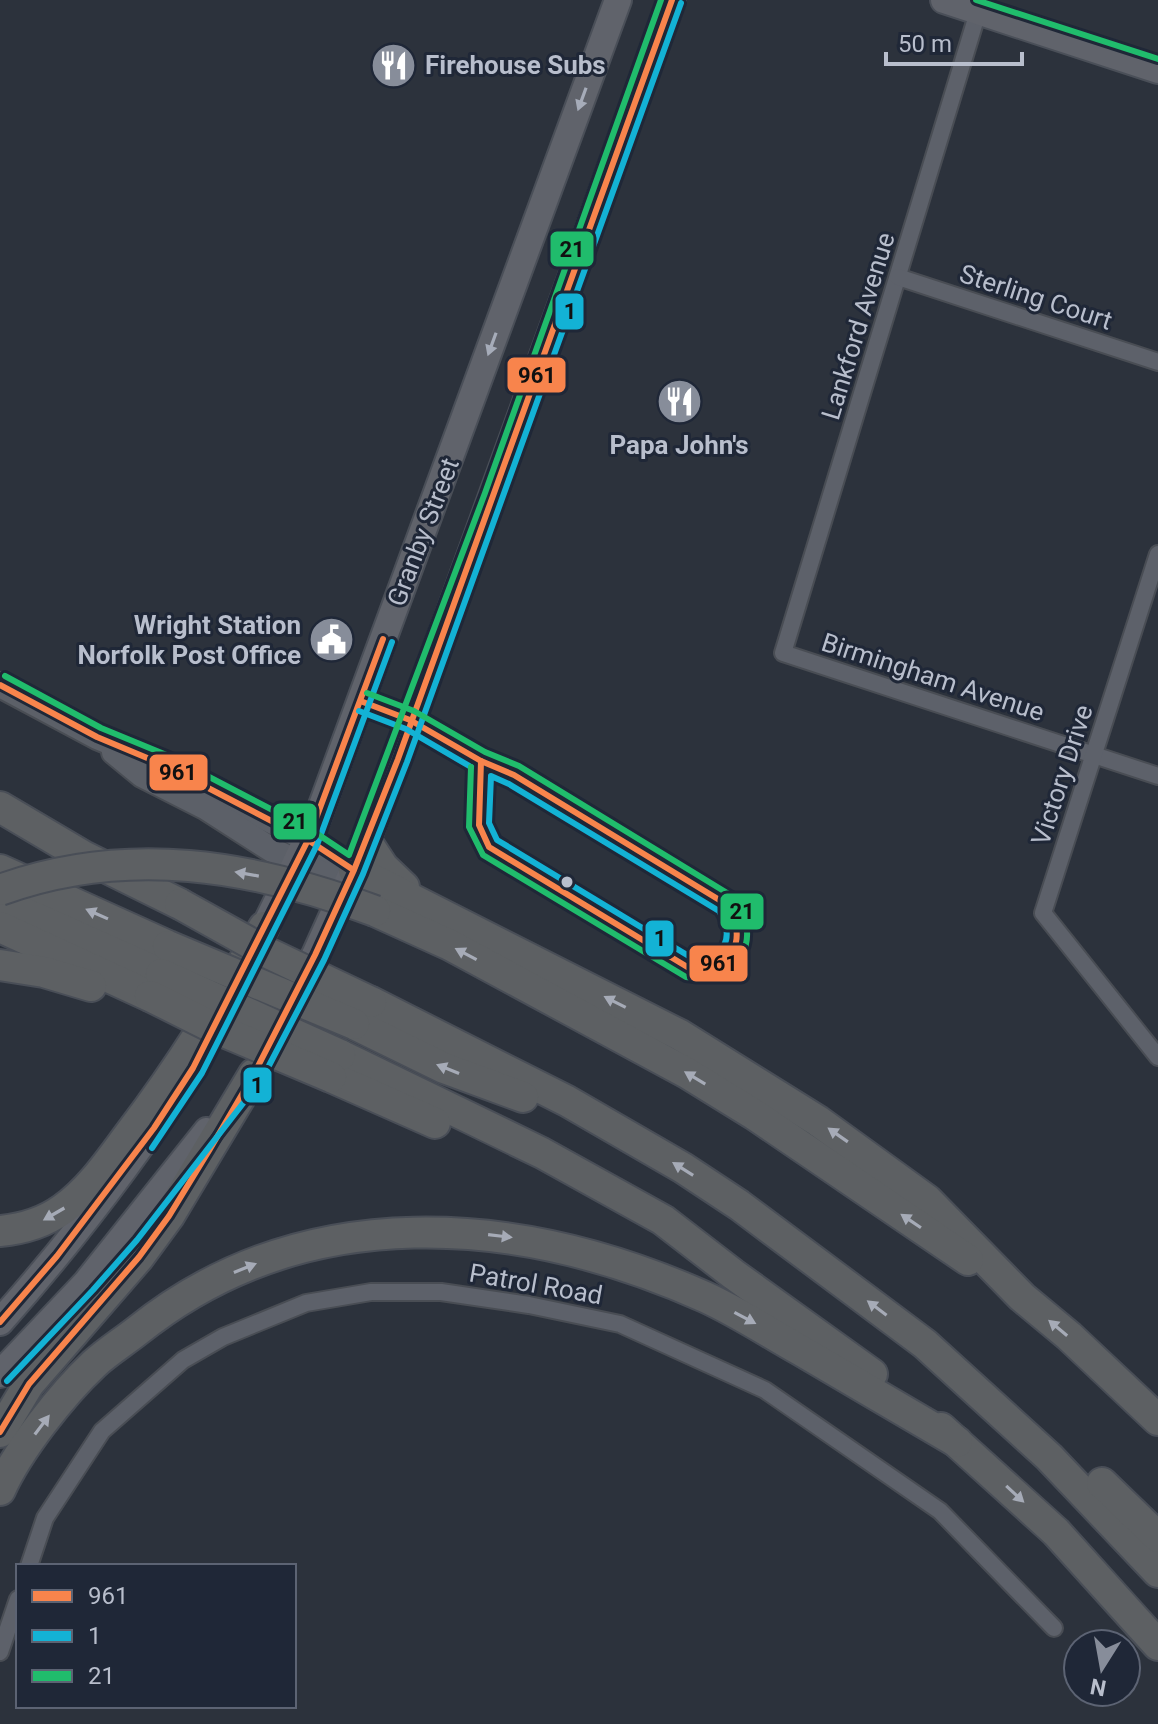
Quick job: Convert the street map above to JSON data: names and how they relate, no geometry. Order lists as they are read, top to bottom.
{
  "streets": {
    "main road": ["Granby Street"],
    "street": [
      "Sterling Court",
      "Lankford Avenue",
      "Birmingham Avenue",
      "Victory Drive",
      "Patrol Road"
    ]
  },
  "crossings": [
    ["Sterling Court", "Lankford Avenue"],
    ["Lankford Avenue", "Birmingham Avenue"],
    ["Birmingham Avenue", "Victory Drive"]
  ],
  "places": {
    "restaurant": ["Firehouse Subs", "Papa John's"],
    "public building": ["Wright Station Norfolk Post Office"]
  },
  "lines": ["transit line 961", "transit line 21", "transit line 1"],
  "legend": ["961", "1", "21"],
  "scale_bar": "50 m",
  "north": "bottom"
}
